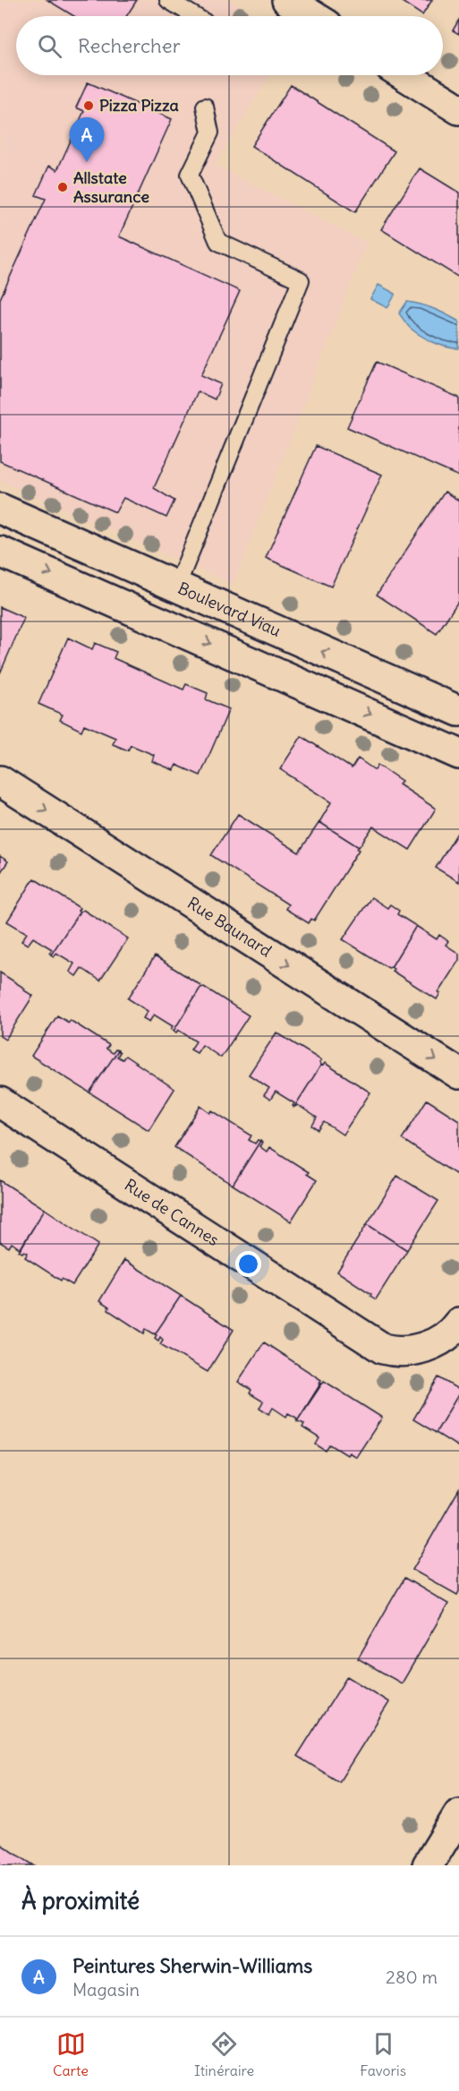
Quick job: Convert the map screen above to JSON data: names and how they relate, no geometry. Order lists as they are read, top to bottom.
{
  "streets": {
    "street": ["Boulevard Viau", "Rue Baunard", "Rue de Cannes"]
  },
  "places": ["Pizza Pizza", "Allstate Assurance"],
  "page": {
    "search": "Rechercher",
    "pins": "A",
    "heading": "À proximité",
    "list": [
      {
        "mark": "A",
        "name": "Peintures Sherwin-Williams",
        "note": "Magasin",
        "value": "280 m"
      }
    ],
    "nav": ["Carte", "Itinéraire", "Favoris"]
  }
}
